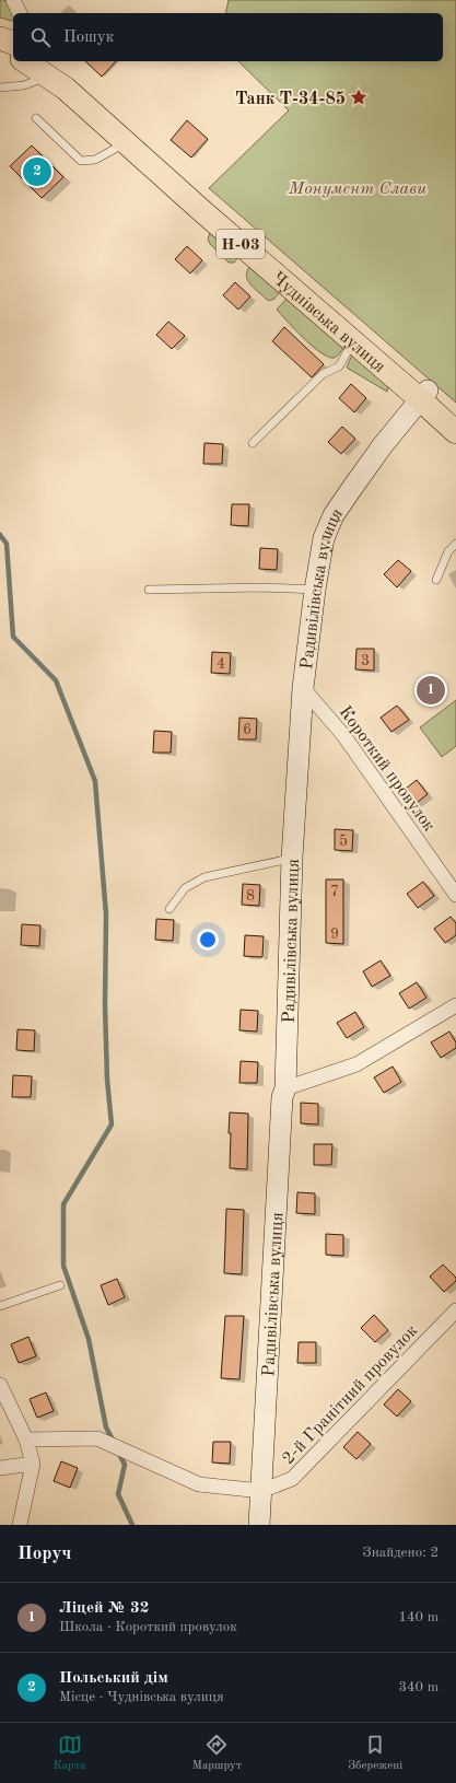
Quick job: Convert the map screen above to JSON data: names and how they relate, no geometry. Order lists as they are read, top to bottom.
{
  "streets": {
    "main road": ["Н-03", "Чуднівська вулиця"],
    "street": ["Радивілівська вулиця", "Короткий провулок", "2-й Гранітний провулок"]
  },
  "crossings": [
    ["Чуднівська вулиця", "Радивілівська вулиця"],
    ["Радивілівська вулиця", "Короткий провулок"],
    ["Радивілівська вулиця", "2-й Гранітний провулок"]
  ],
  "parks": ["Монумент Слави"],
  "places": {
    "place": ["Танк Т-34-85"]
  },
  "house_numbers": [
    "3",
    "4",
    "6",
    "5",
    "7",
    "8",
    "9"
  ],
  "page": {
    "search": "Пошук",
    "pins": ["2", "1"],
    "heading": ["Поруч", "Знайдено: 2"],
    "list": [
      {
        "mark": "1",
        "name": "Ліцей № 32",
        "note": "Школа · Короткий провулок",
        "value": "140 m"
      },
      {
        "mark": "2",
        "name": "Польський дім",
        "note": "Місце · Чуднівська вулиця",
        "value": "340 m"
      }
    ],
    "nav": ["Карта", "Маршрут", "Збережені"]
  }
}
